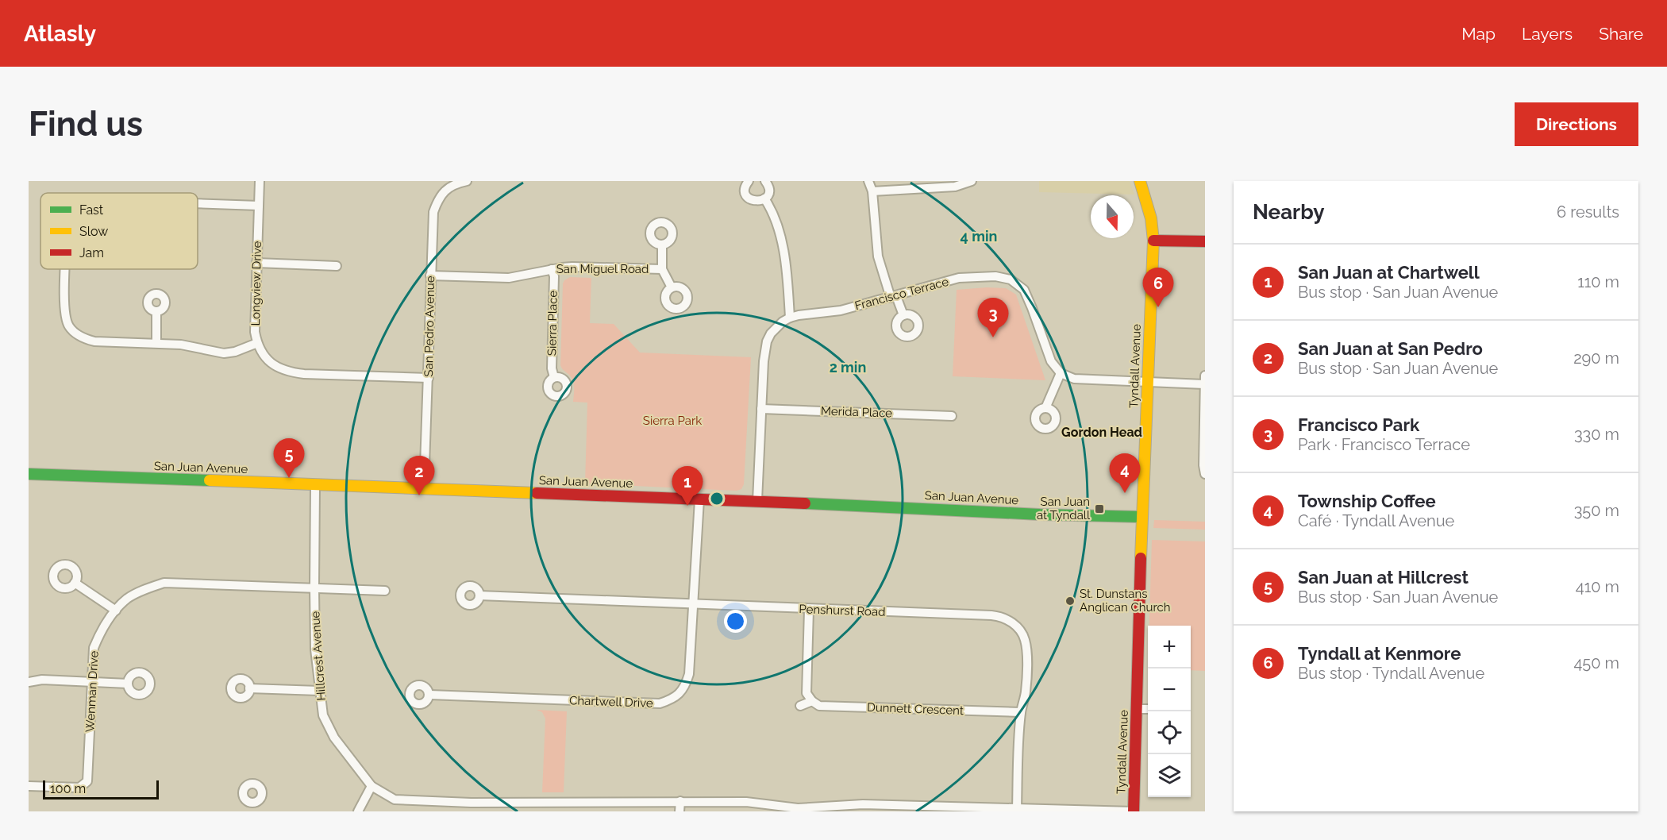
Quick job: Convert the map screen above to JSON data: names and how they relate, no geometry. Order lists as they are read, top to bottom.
{
  "streets": {
    "street": [
      "San Miguel Road",
      "Longview Drive",
      "Francisco Terrace",
      "Sierra Place",
      "San Pedro Avenue",
      "Tyndall Avenue",
      "Merida Place",
      "San Juan Avenue",
      "Penshurst Road",
      "Hillcrest Avenue",
      "Wenman Drive",
      "Chartwell Drive",
      "Dunnett Crescent"
    ]
  },
  "crossings": [
    ["San Miguel Road", "Sierra Place"],
    ["San Miguel Road", "San Pedro Avenue"],
    ["Longview Drive", "San Pedro Avenue"],
    ["San Pedro Avenue", "San Juan Avenue"],
    ["Tyndall Avenue", "San Juan Avenue"],
    ["Tyndall Avenue", "Hillcrest Avenue"],
    ["San Juan Avenue", "Hillcrest Avenue"],
    ["San Juan Avenue", "Chartwell Drive"],
    ["Penshurst Road", "Hillcrest Avenue"],
    ["Penshurst Road", "Chartwell Drive"],
    ["Penshurst Road", "Dunnett Crescent"],
    ["Hillcrest Avenue", "Wenman Drive"]
  ],
  "districts": ["Gordon Head"],
  "parks": ["Sierra Park"],
  "places": {
    "transit": ["San Juan at Tyndall"],
    "other": ["St. Dunstans Anglican Church"]
  },
  "legend": ["Fast", "Slow", "Jam"],
  "scale_bar": "100 m",
  "north": "bottom",
  "page": {
    "header": "Atlasly",
    "nav": ["Map", "Layers", "Share"],
    "buttons": "Directions",
    "title": "Find us",
    "heading": ["Nearby", "6 results"],
    "list": [
      {
        "mark": "1",
        "name": "San Juan at Chartwell",
        "note": "Bus stop · San Juan Avenue",
        "value": "110 m"
      },
      {
        "mark": "2",
        "name": "San Juan at San Pedro",
        "note": "Bus stop · San Juan Avenue",
        "value": "290 m"
      },
      {
        "mark": "3",
        "name": "Francisco Park",
        "note": "Park · Francisco Terrace",
        "value": "330 m"
      },
      {
        "mark": "4",
        "name": "Township Coffee",
        "note": "Café · Tyndall Avenue",
        "value": "350 m"
      },
      {
        "mark": "5",
        "name": "San Juan at Hillcrest",
        "note": "Bus stop · San Juan Avenue",
        "value": "410 m"
      },
      {
        "mark": "6",
        "name": "Tyndall at Kenmore",
        "note": "Bus stop · Tyndall Avenue",
        "value": "450 m"
      }
    ],
    "pins": [
      "6",
      "3",
      "5",
      "4",
      "2",
      "1"
    ],
    "map_buttons": ["+", "−"],
    "scale": "100 m"
  },
  "rings": ["4 min", "2 min"]
}
